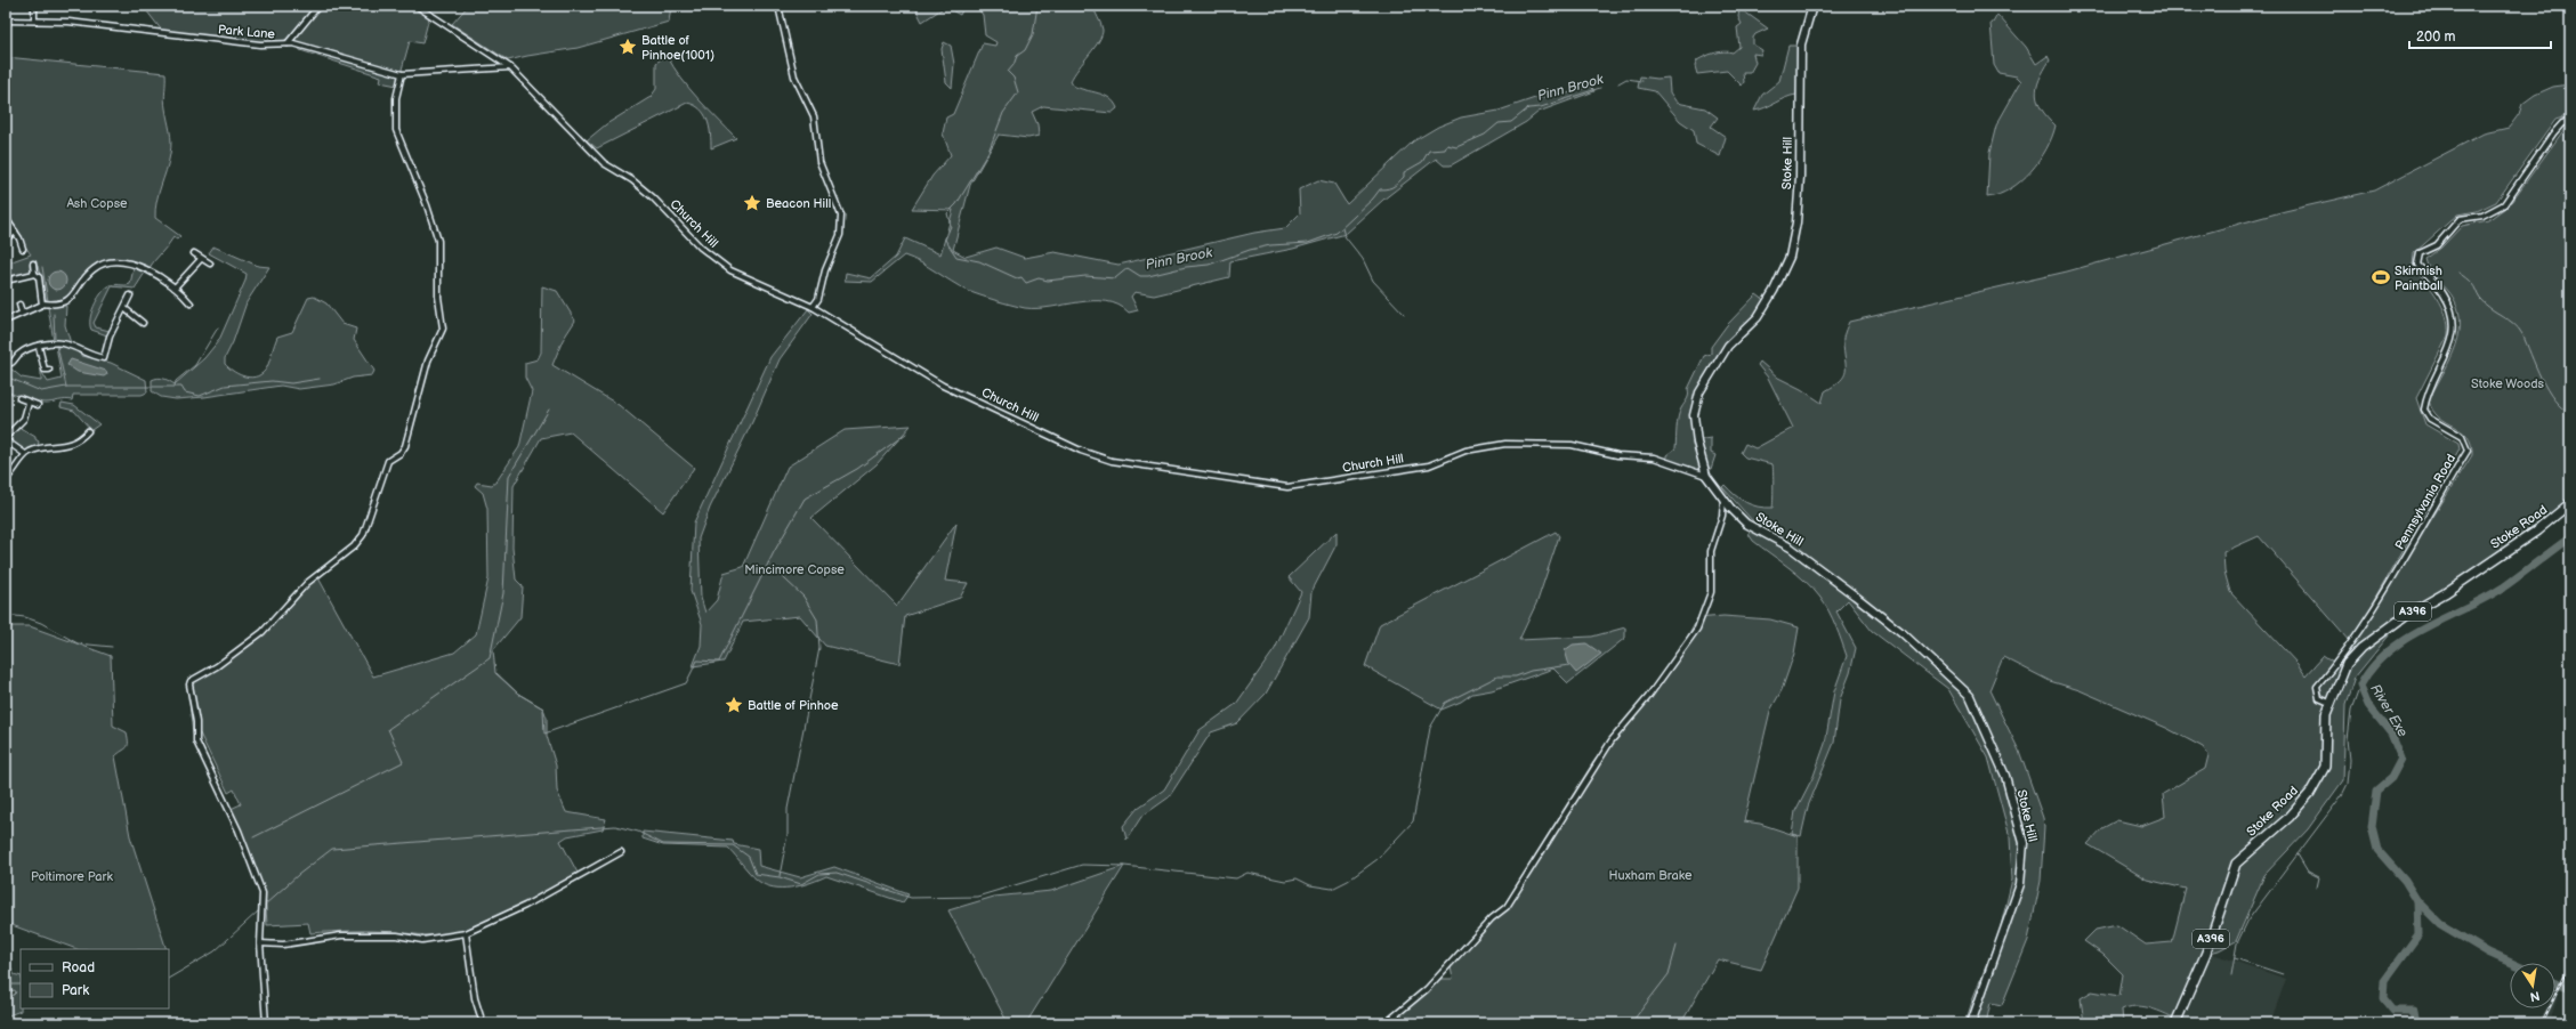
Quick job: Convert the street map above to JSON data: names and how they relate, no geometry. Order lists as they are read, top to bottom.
{
  "streets": {
    "main road": ["Stoke Road", "A396"],
    "street": [
      "Park Lane",
      "Stoke Hill",
      "Church Hill",
      "Pennsylvania Road"
    ]
  },
  "crossings": [
    ["Park Lane", "Church Hill"],
    ["Stoke Hill", "Church Hill"],
    ["Pennsylvania Road", "Stoke Road"]
  ],
  "water": ["Pinn Brook", "River Exe"],
  "parks": [
    "Ash Copse",
    "Stoke Woods",
    "Mincimore Copse",
    "Huxham Brake",
    "Poltimore Park"
  ],
  "places": {
    "place": ["Battle of Pinhoe(1001)", "Beacon Hill", "Battle of Pinhoe"],
    "sports": ["Skirmish Paintball"]
  },
  "legend": ["Road", "Park"],
  "scale_bar": "200 m",
  "north": "bottom"
}
